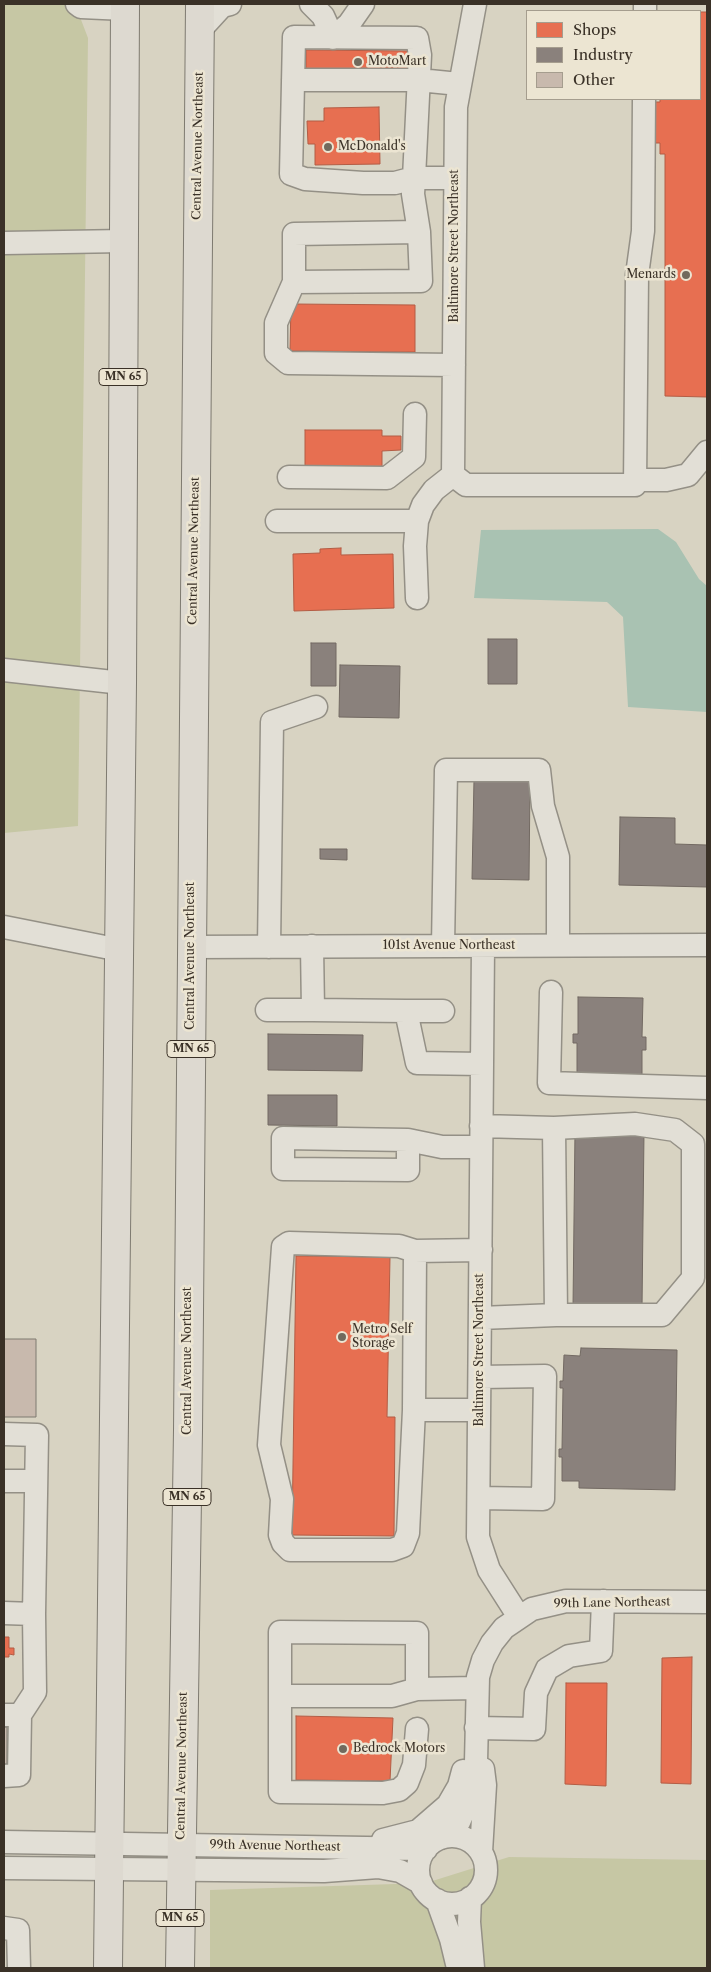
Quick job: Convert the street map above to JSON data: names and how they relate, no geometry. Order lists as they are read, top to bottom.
{
  "streets": {
    "highway": ["Central Avenue Northeast", "MN 65"],
    "street": [
      "Baltimore Street Northeast",
      "101st Avenue Northeast",
      "99th Lane Northeast",
      "99th Avenue Northeast"
    ]
  },
  "crossings": [
    ["Central Avenue Northeast", "101st Avenue Northeast"],
    ["Central Avenue Northeast", "99th Avenue Northeast"],
    ["Baltimore Street Northeast", "101st Avenue Northeast"],
    ["Baltimore Street Northeast", "99th Lane Northeast"],
    ["MN 65", "99th Avenue Northeast"]
  ],
  "places": [
    "MotoMart",
    "McDonald's",
    "Menards",
    "Metro Self Storage",
    "Bedrock Motors"
  ],
  "legend": ["Shops", "Industry", "Other"]
}
